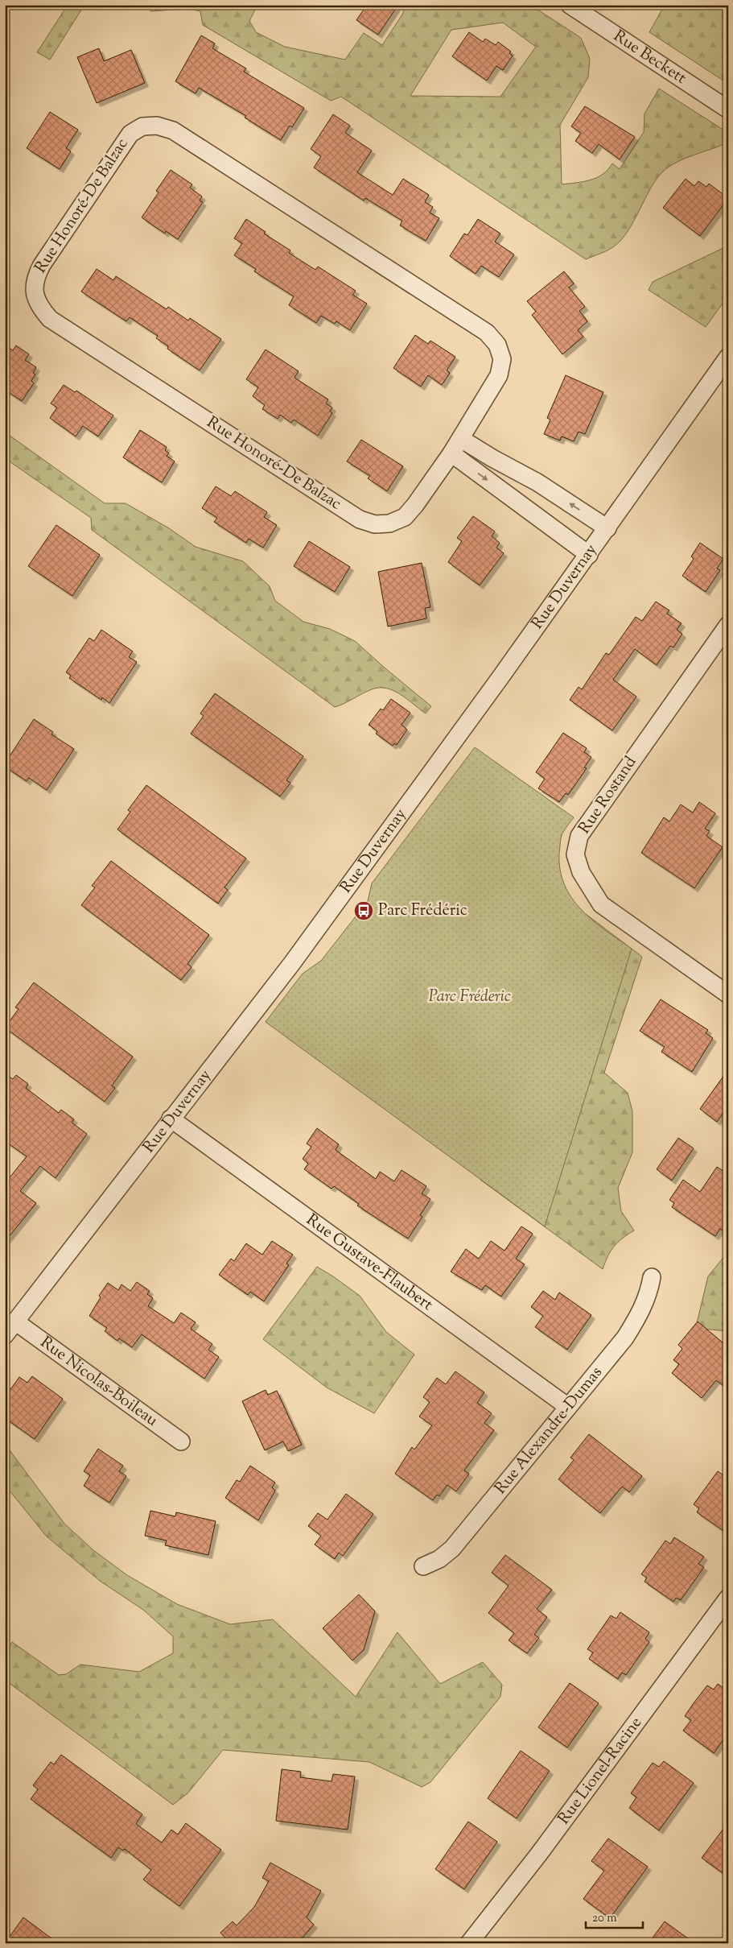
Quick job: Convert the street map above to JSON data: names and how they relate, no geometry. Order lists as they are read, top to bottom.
{
  "streets": {
    "street": [
      "Rue Beckett",
      "Rue Honoré-De Balzac",
      "Rue Duvernay",
      "Rue Rostand",
      "Rue Gustave-Flaubert",
      "Rue Nicolas-Boileau",
      "Rue Alexandre-Dumas",
      "Rue Lionel-Racine"
    ]
  },
  "crossings": [
    ["Rue Duvernay", "Rue Gustave-Flaubert"],
    ["Rue Duvernay", "Rue Nicolas-Boileau"],
    ["Rue Gustave-Flaubert", "Rue Alexandre-Dumas"]
  ],
  "parks": ["Parc Fréderic"],
  "places": {
    "bus stop": ["Parc Frédéric"]
  },
  "scale_bar": "20 m"
}
